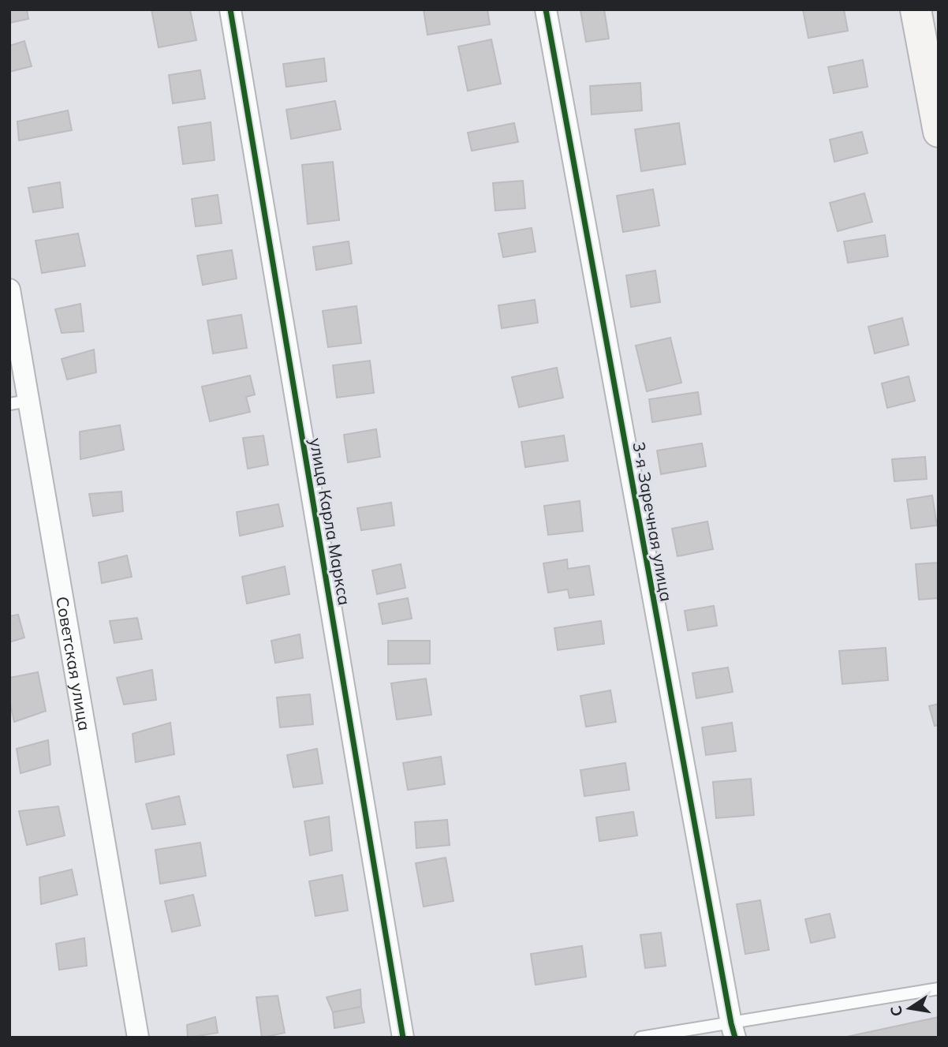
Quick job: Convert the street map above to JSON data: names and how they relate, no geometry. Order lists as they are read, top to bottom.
{
  "streets": {
    "street": ["улица Карла Маркса", "3-я Заречная улица", "Советская улица"]
  },
  "north": "left"
}
